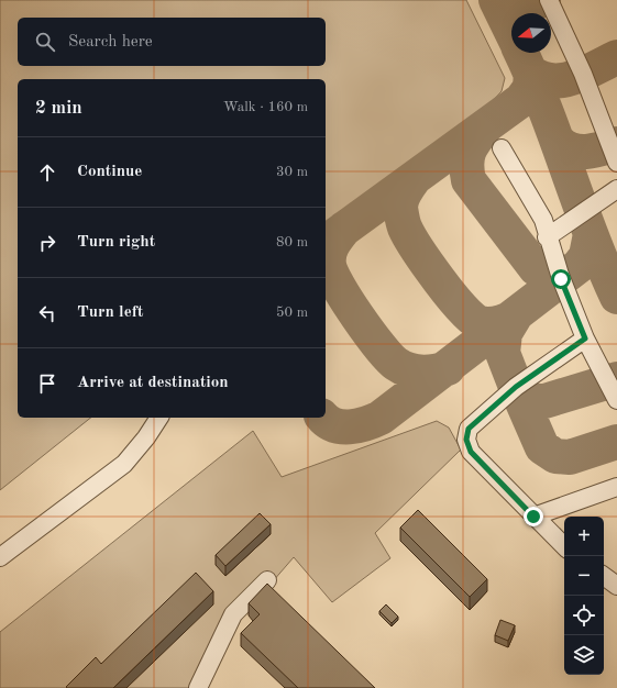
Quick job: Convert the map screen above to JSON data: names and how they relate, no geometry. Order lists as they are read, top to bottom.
{
  "north": "left",
  "page": {
    "search": "Search here",
    "heading": ["2 min", "Walk · 160 m"],
    "list": [
      ["Continue", "30 m"],
      ["Turn right", "80 m"],
      ["Turn left", "50 m"],
      "Arrive at destination"
    ],
    "map_buttons": ["+", "−"]
  }
}
